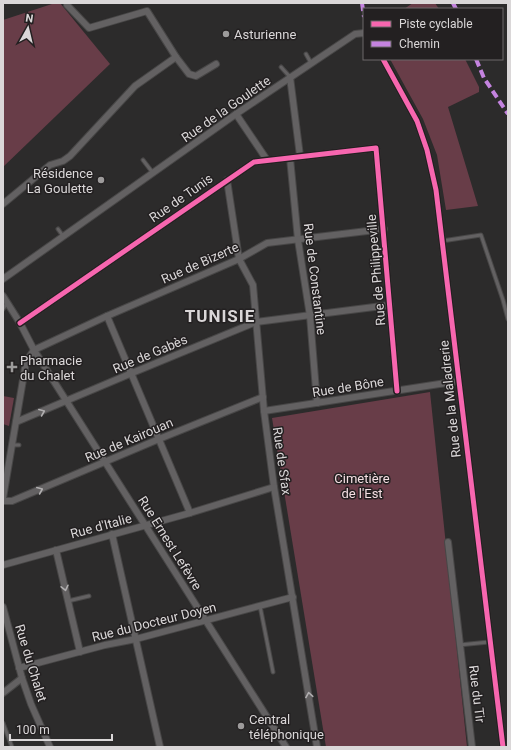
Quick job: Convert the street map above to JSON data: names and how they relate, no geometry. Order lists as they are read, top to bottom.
{
  "streets": {
    "street": [
      "Rue de la Goulette",
      "Rue de Tunis",
      "Rue de Bizerte",
      "Rue de Philippeville",
      "Rue de Constantine",
      "Rue de Gabès",
      "Rue de Bône",
      "Rue de la Maladrerie",
      "Rue de Kairouan",
      "Rue de Sfax",
      "Rue d'Italie",
      "Rue Ernest Lefèvre",
      "Rue du Docteur Doyen",
      "Rue du Chalet",
      "Rue du Tir"
    ]
  },
  "crossings": [
    ["Rue de Tunis", "Rue de Philippeville"],
    ["Rue de Tunis", "Rue de Constantine"],
    ["Rue de Tunis", "Rue de Sfax"],
    ["Rue de Bizerte", "Rue de Philippeville"],
    ["Rue de Bizerte", "Rue de Constantine"],
    ["Rue de Bizerte", "Rue de Sfax"],
    ["Rue de Bizerte", "Rue Ernest Lefèvre"],
    ["Rue de Philippeville", "Rue de Gabès"],
    ["Rue de Philippeville", "Rue de Bône"],
    ["Rue de Constantine", "Rue de Gabès"],
    ["Rue de Constantine", "Rue de Bône"],
    ["Rue de Gabès", "Rue de Sfax"],
    ["Rue de Gabès", "Rue Ernest Lefèvre"],
    ["Rue de Bône", "Rue de la Maladrerie"],
    ["Rue de Bône", "Rue de Sfax"],
    ["Rue de Kairouan", "Rue de Sfax"],
    ["Rue de Kairouan", "Rue Ernest Lefèvre"],
    ["Rue de Sfax", "Rue d'Italie"],
    ["Rue de Sfax", "Rue du Docteur Doyen"],
    ["Rue d'Italie", "Rue Ernest Lefèvre"],
    ["Rue Ernest Lefèvre", "Rue du Docteur Doyen"],
    ["Rue du Docteur Doyen", "Rue du Chalet"]
  ],
  "one_way": ["Rue de Kairouan"],
  "districts": ["TUNISIE"],
  "parks": ["Cimetière de l'Est"],
  "places": {
    "other": ["Asturienne", "Résidence La Goulette", "Central téléphonique"],
    "health": ["Pharmacie du Chalet"]
  },
  "legend": ["Piste cyclable", "Chemin"],
  "scale_bar": "100 m",
  "north": "top"
}
